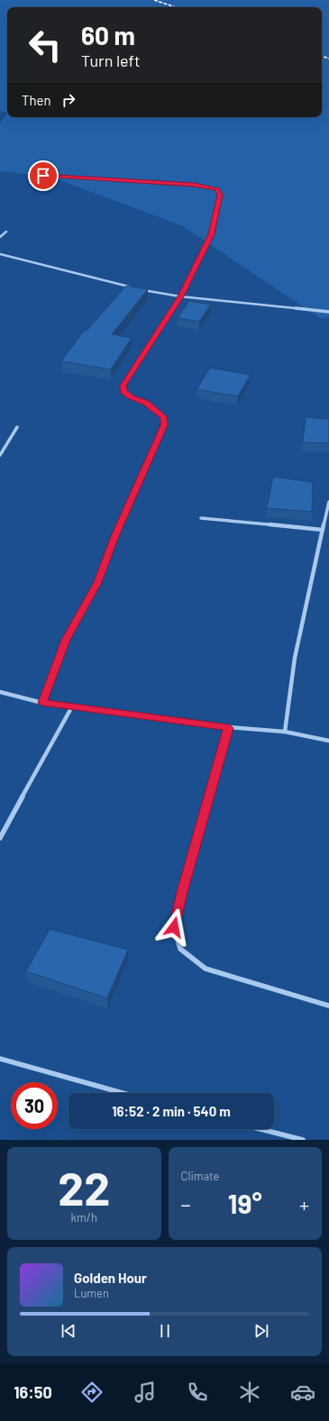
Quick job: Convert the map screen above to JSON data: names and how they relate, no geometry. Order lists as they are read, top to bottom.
{
  "page": {
    "turn": ["60 m", "Turn left"],
    "then": "Then",
    "limit": "30",
    "trip": "16:52 · 2 min · 540 m",
    "tile": [
      ["22", "km/h"],
      "Climate"
    ],
    "heat": ["−", "19°", "+"],
    "song": ["Golden Hour", "Lumen"],
    "tabs": "16:50"
  }
}
